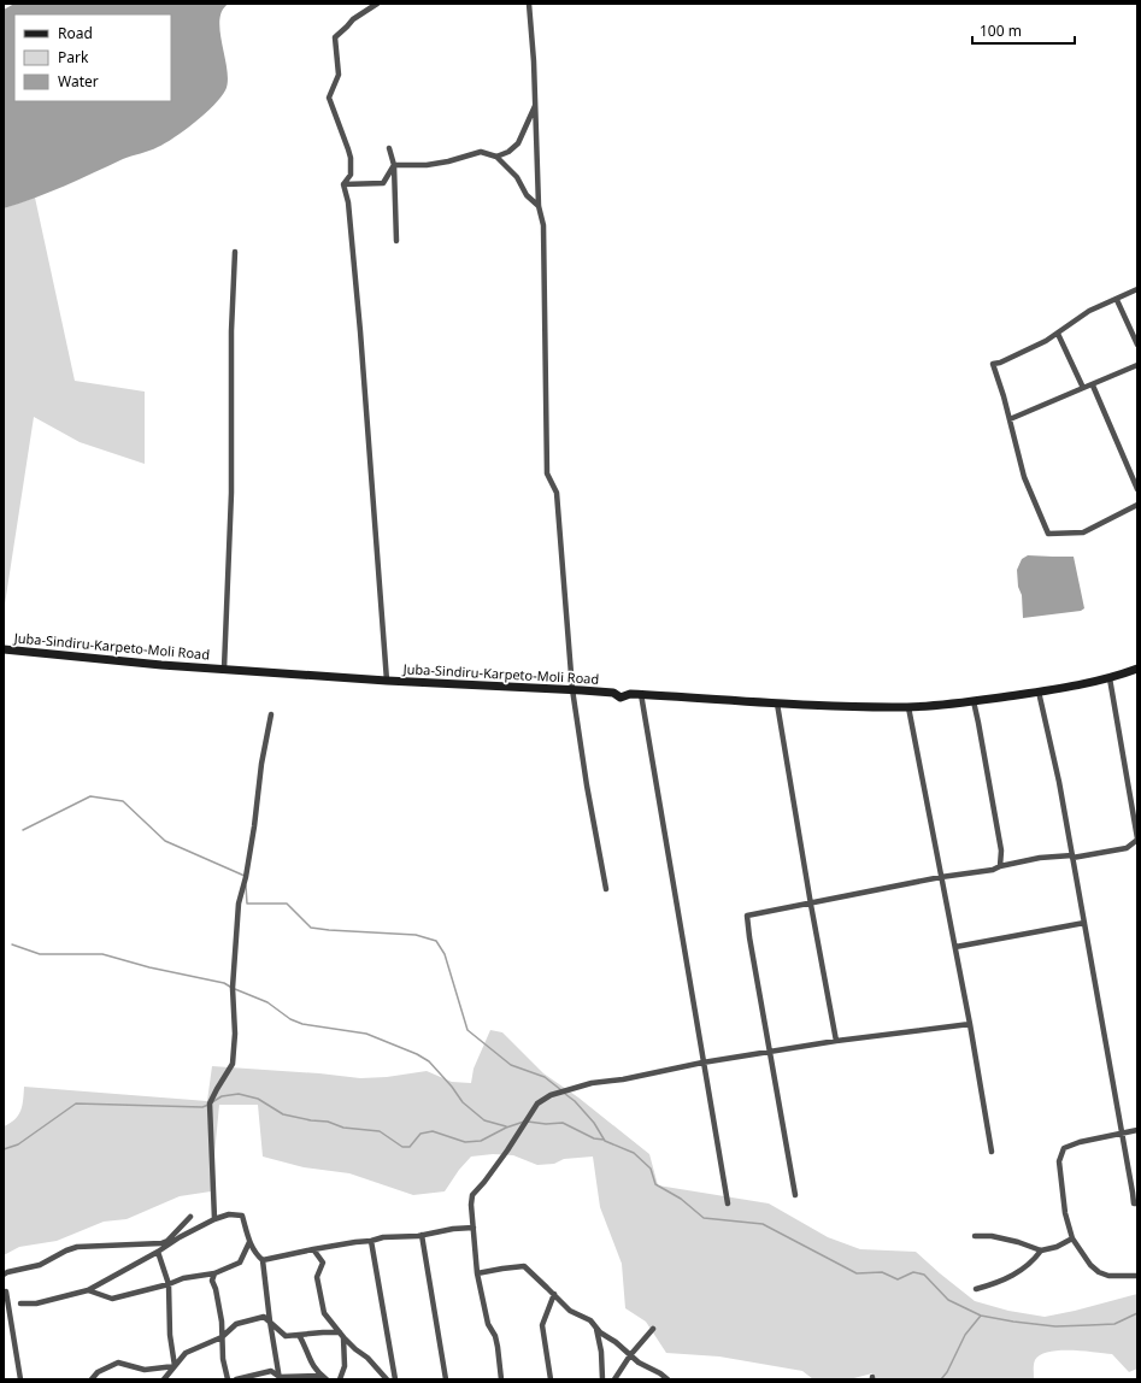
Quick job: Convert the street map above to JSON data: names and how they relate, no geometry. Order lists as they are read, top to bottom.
{
  "streets": {
    "main road": ["Juba-Sindiru-Karpeto-Moli Road"]
  },
  "legend": ["Road", "Park", "Water"],
  "scale_bar": "100 m"
}
